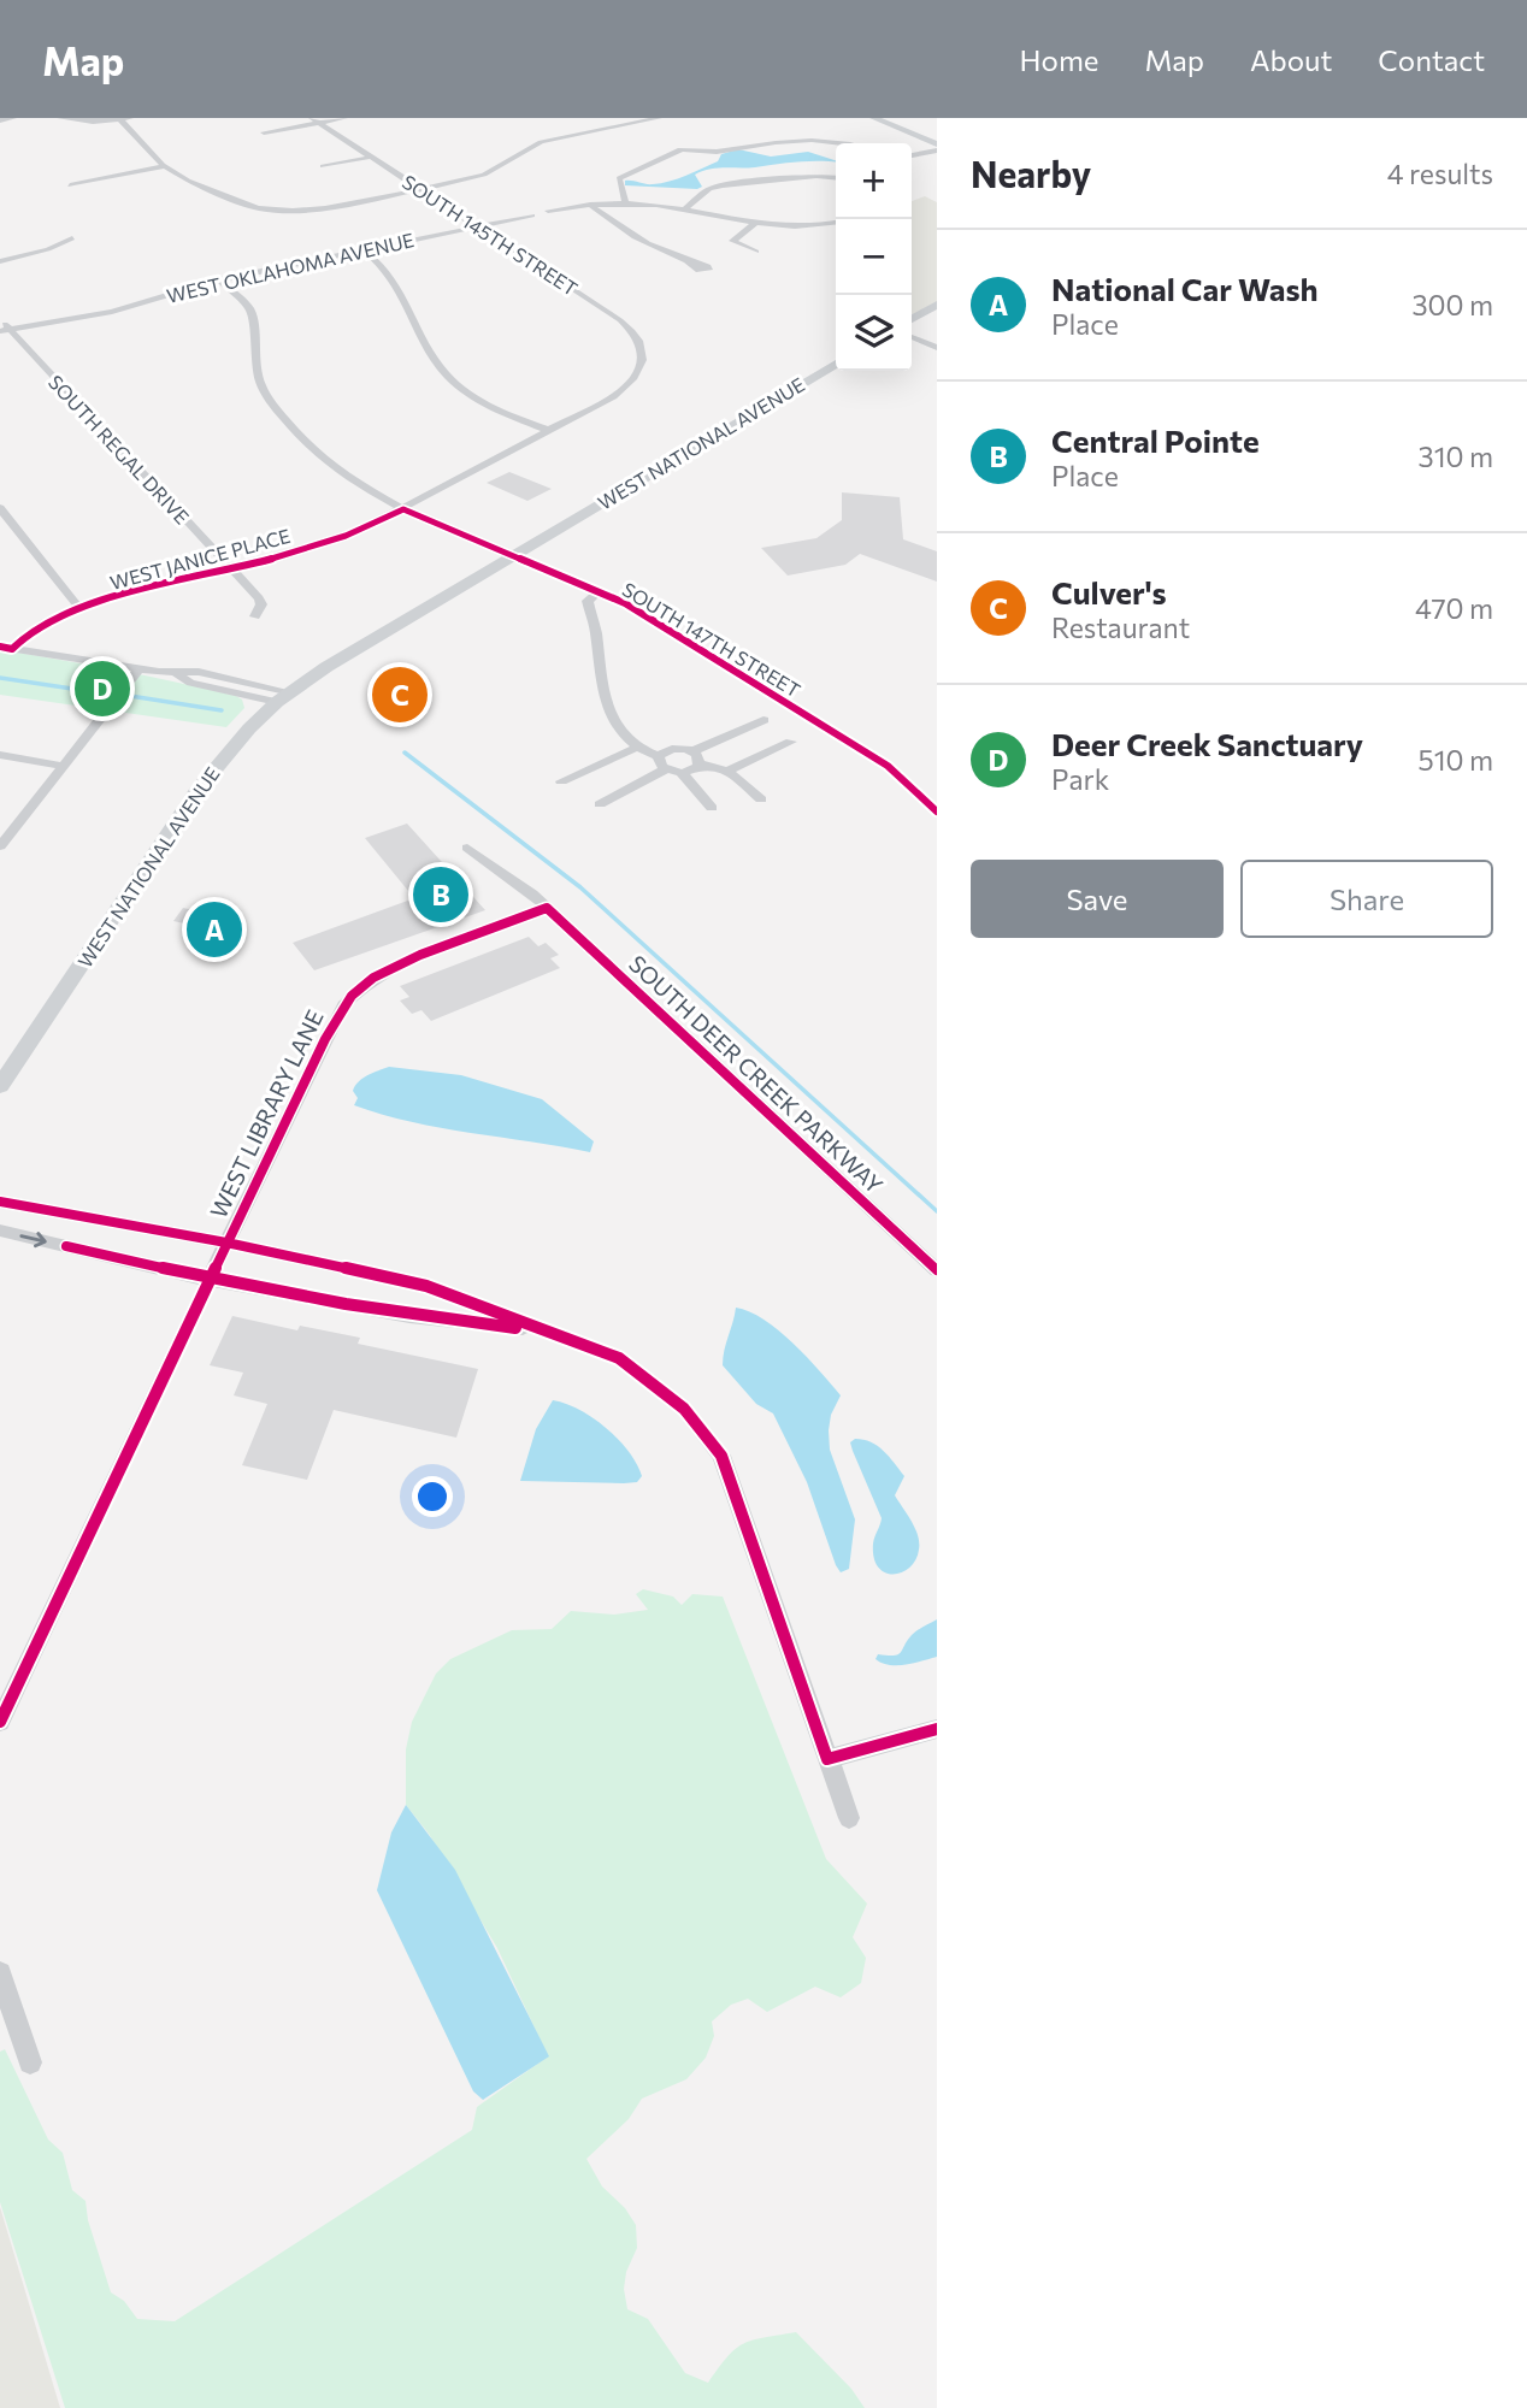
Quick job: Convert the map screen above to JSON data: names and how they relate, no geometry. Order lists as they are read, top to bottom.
{
  "streets": {
    "main road": ["WEST NATIONAL AVENUE"],
    "street": [
      "SOUTH 145TH STREET",
      "WEST OKLAHOMA AVENUE",
      "SOUTH REGAL DRIVE",
      "WEST JANICE PLACE",
      "SOUTH 147TH STREET",
      "SOUTH DEER CREEK PARKWAY",
      "WEST LIBRARY LANE"
    ]
  },
  "crossings": [
    ["SOUTH 145TH STREET", "WEST OKLAHOMA AVENUE"],
    ["SOUTH 145TH STREET", "WEST JANICE PLACE"],
    ["WEST OKLAHOMA AVENUE", "SOUTH REGAL DRIVE"],
    ["WEST OKLAHOMA AVENUE", "SOUTH 147TH STREET"],
    ["WEST NATIONAL AVENUE", "SOUTH 147TH STREET"],
    ["SOUTH REGAL DRIVE", "WEST JANICE PLACE"],
    ["WEST JANICE PLACE", "SOUTH 147TH STREET"],
    ["SOUTH DEER CREEK PARKWAY", "WEST LIBRARY LANE"]
  ],
  "page": {
    "header": "Map",
    "nav": [
      "Home",
      "Map",
      "About",
      "Contact"
    ],
    "heading": ["Nearby", "4 results"],
    "map_buttons": ["+", "−"],
    "list": [
      {
        "mark": "A",
        "name": "National Car Wash",
        "note": "Place",
        "value": "300 m"
      },
      {
        "mark": "B",
        "name": "Central Pointe",
        "note": "Place",
        "value": "310 m"
      },
      {
        "mark": "C",
        "name": "Culver's",
        "note": "Restaurant",
        "value": "470 m"
      },
      {
        "mark": "D",
        "name": "Deer Creek Sanctuary",
        "note": "Park",
        "value": "510 m"
      }
    ],
    "pins": [
      "D",
      "C",
      "B",
      "A"
    ],
    "buttons": ["Save", "Share"]
  }
}
